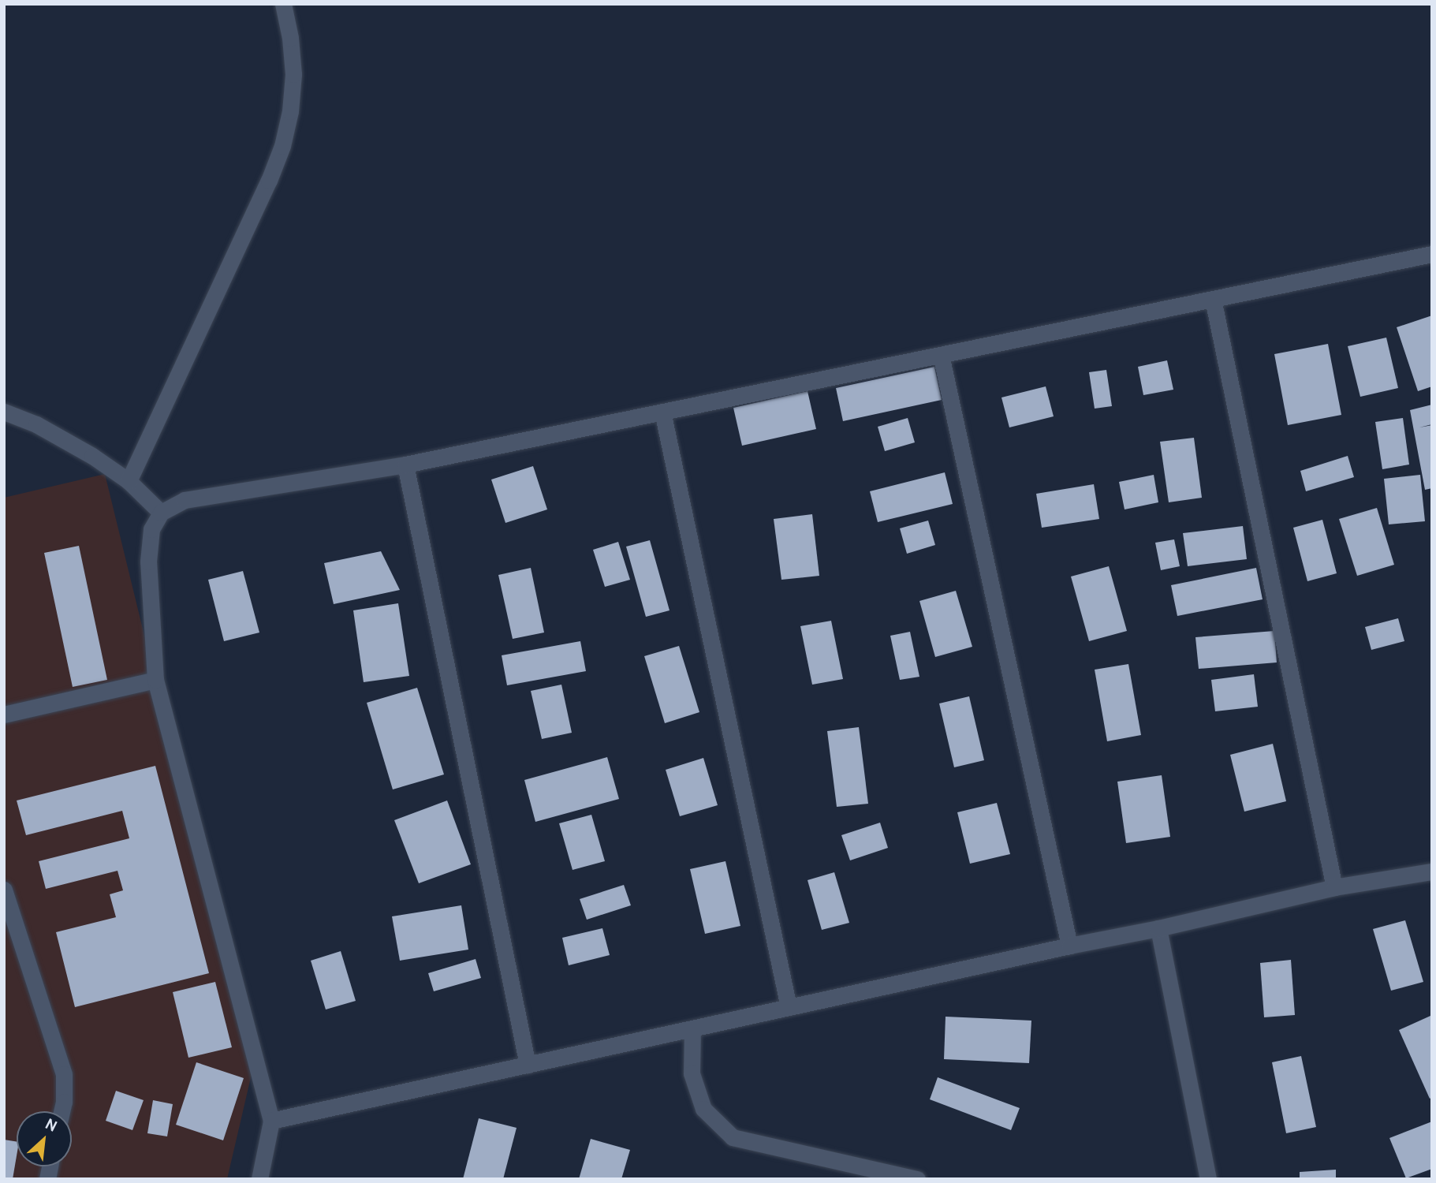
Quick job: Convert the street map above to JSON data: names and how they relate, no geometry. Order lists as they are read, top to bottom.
{
  "north": "top right"
}
